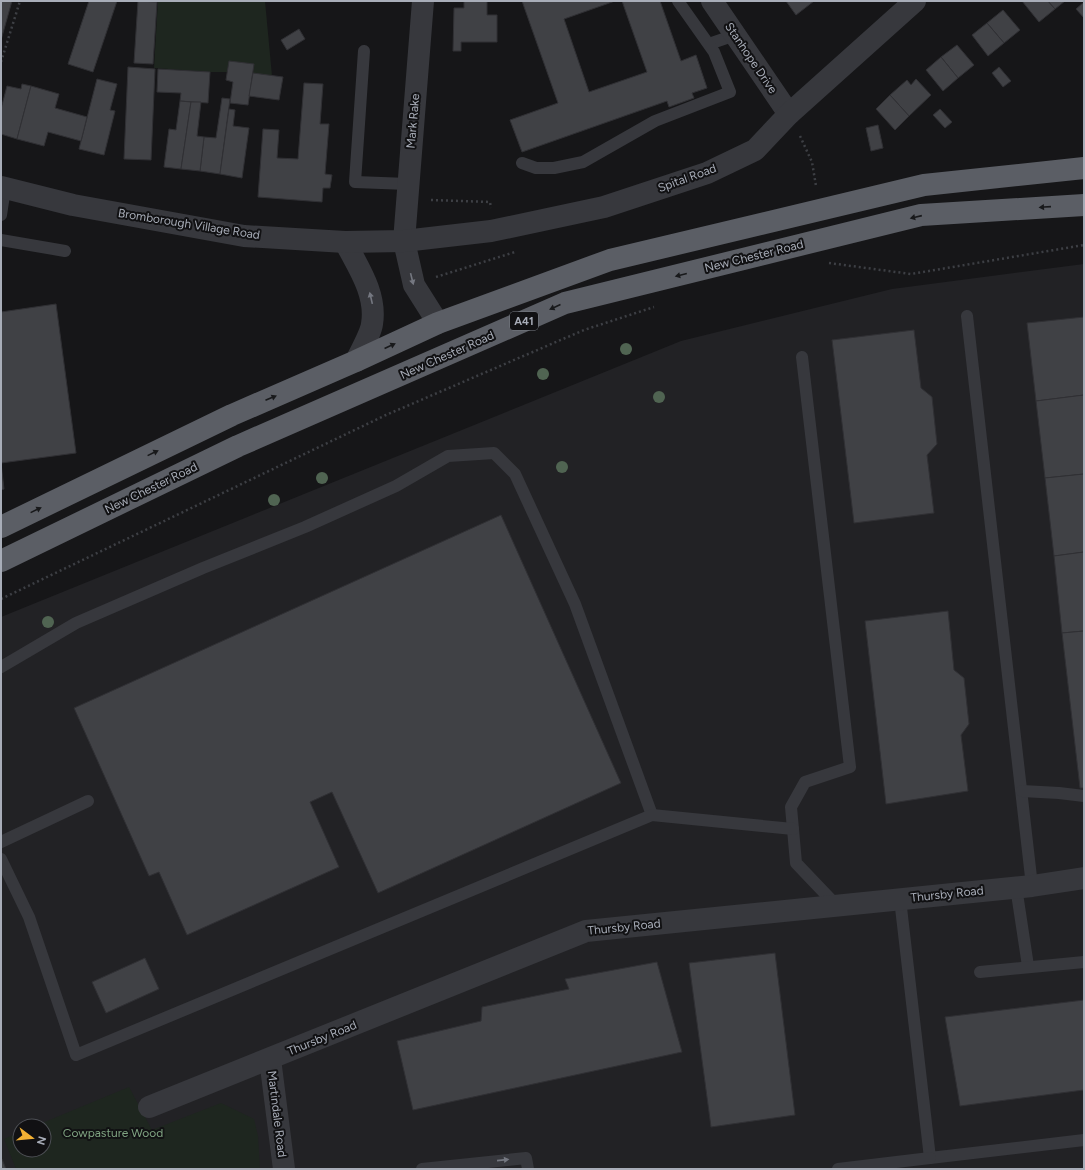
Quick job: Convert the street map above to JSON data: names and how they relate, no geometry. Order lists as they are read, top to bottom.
{
  "streets": {
    "highway": ["New Chester Road", "A41"],
    "street": [
      "Stanhope Drive",
      "Mark Rake",
      "Spital Road",
      "Bromborough Village Road",
      "Thursby Road",
      "Martindale Road"
    ]
  },
  "crossings": [
    ["Stanhope Drive", "Spital Road"],
    ["Mark Rake", "Spital Road"],
    ["Mark Rake", "Bromborough Village Road"],
    ["Mark Rake", "A41"],
    ["Spital Road", "Bromborough Village Road"],
    ["Thursby Road", "Martindale Road"]
  ],
  "parks": ["Cowpasture Wood"],
  "north": "right"
}
